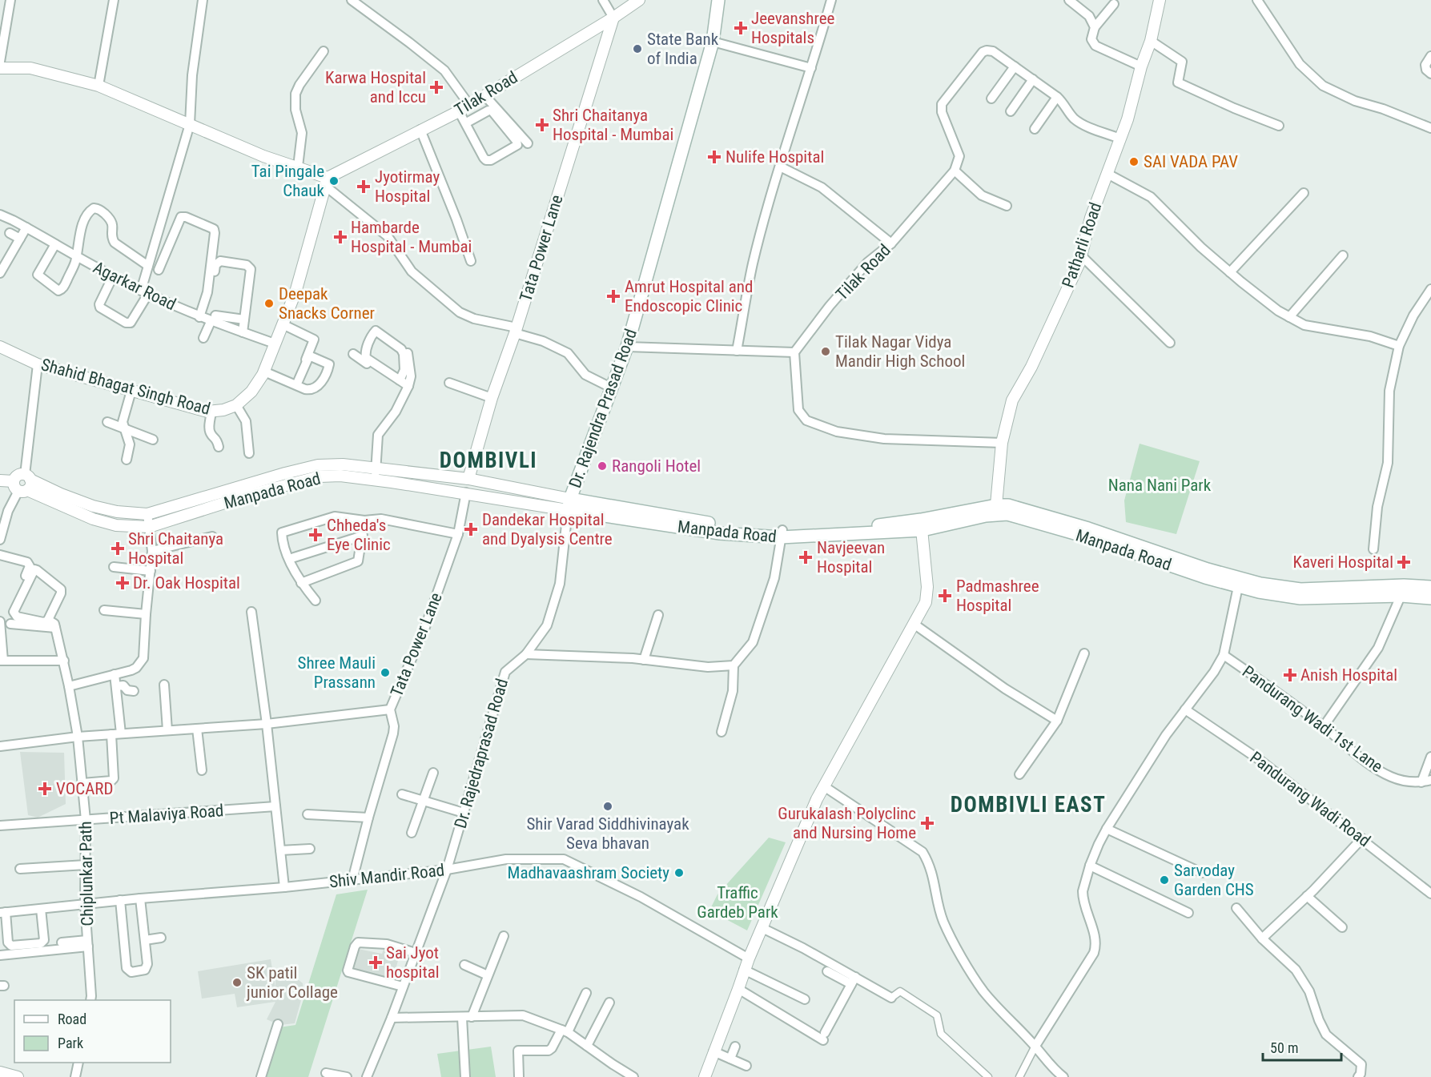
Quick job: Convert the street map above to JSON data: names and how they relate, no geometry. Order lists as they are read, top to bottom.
{
  "streets": {
    "main road": ["Dr. Rajendra Prasad Road", "Manpada Road"],
    "street": [
      "Tilak Road",
      "Patharli Road",
      "Tata Power Lane",
      "Agarkar Road",
      "Shahid Bhagat Singh Road",
      "Pandurang Wadi 1st Lane",
      "Dr. Rajedraprasad Road",
      "Pandurang Wadi Road",
      "Pt Malaviya Road",
      "Chiplunkar Path",
      "Shiv Mandir Road"
    ]
  },
  "crossings": [
    ["Tilak Road", "Tata Power Lane"],
    ["Tilak Road", "Shahid Bhagat Singh Road"],
    ["Patharli Road", "Manpada Road"],
    ["Tata Power Lane", "Manpada Road"],
    ["Tata Power Lane", "Shiv Mandir Road"],
    ["Agarkar Road", "Shahid Bhagat Singh Road"],
    ["Dr. Rajendra Prasad Road", "Manpada Road"],
    ["Dr. Rajendra Prasad Road", "Dr. Rajedraprasad Road"],
    ["Manpada Road", "Dr. Rajedraprasad Road"],
    ["Dr. Rajedraprasad Road", "Shiv Mandir Road"],
    ["Pt Malaviya Road", "Chiplunkar Path"],
    ["Chiplunkar Path", "Shiv Mandir Road"]
  ],
  "districts": ["DOMBIVLI", "DOMBIVLI EAST"],
  "parks": ["Nana Nani Park", "Traffic Gardeb Park"],
  "places": {
    "health": [
      "Jeevanshree Hospitals",
      "Karwa Hospital and Iccu",
      "Shri Chaitanya Hospital - Mumbai",
      "Nulife Hospital",
      "Jyotirmay Hospital",
      "Hambarde Hospital - Mumbai",
      "Amrut Hospital and Endoscopic Clinic",
      "Dandekar Hospital and Dyalysis Centre",
      "Chheda's Eye Clinic",
      "Shri Chaitanya Hospital",
      "Navjeevan Hospital",
      "Kaveri Hospital",
      "Dr. Oak Hospital",
      "Padmashree Hospital",
      "Anish Hospital",
      "VOCARD",
      "Gurukalash Polyclinc and Nursing Home",
      "Sai Jyot hospital"
    ],
    "other": [
      "State Bank of India",
      "SAI VADA PAV",
      "Tai Pingale Chauk",
      "Deepak Snacks Corner",
      "Tilak Nagar Vidya Mandir High School",
      "Rangoli Hotel",
      "Shree Mauli Prassann",
      "Shir Varad Siddhivinayak Seva bhavan",
      "Madhavaashram Society",
      "Sarvoday Garden CHS",
      "SK patil junior Collage"
    ]
  },
  "legend": ["Road", "Park"],
  "scale_bar": "50 m"
}
